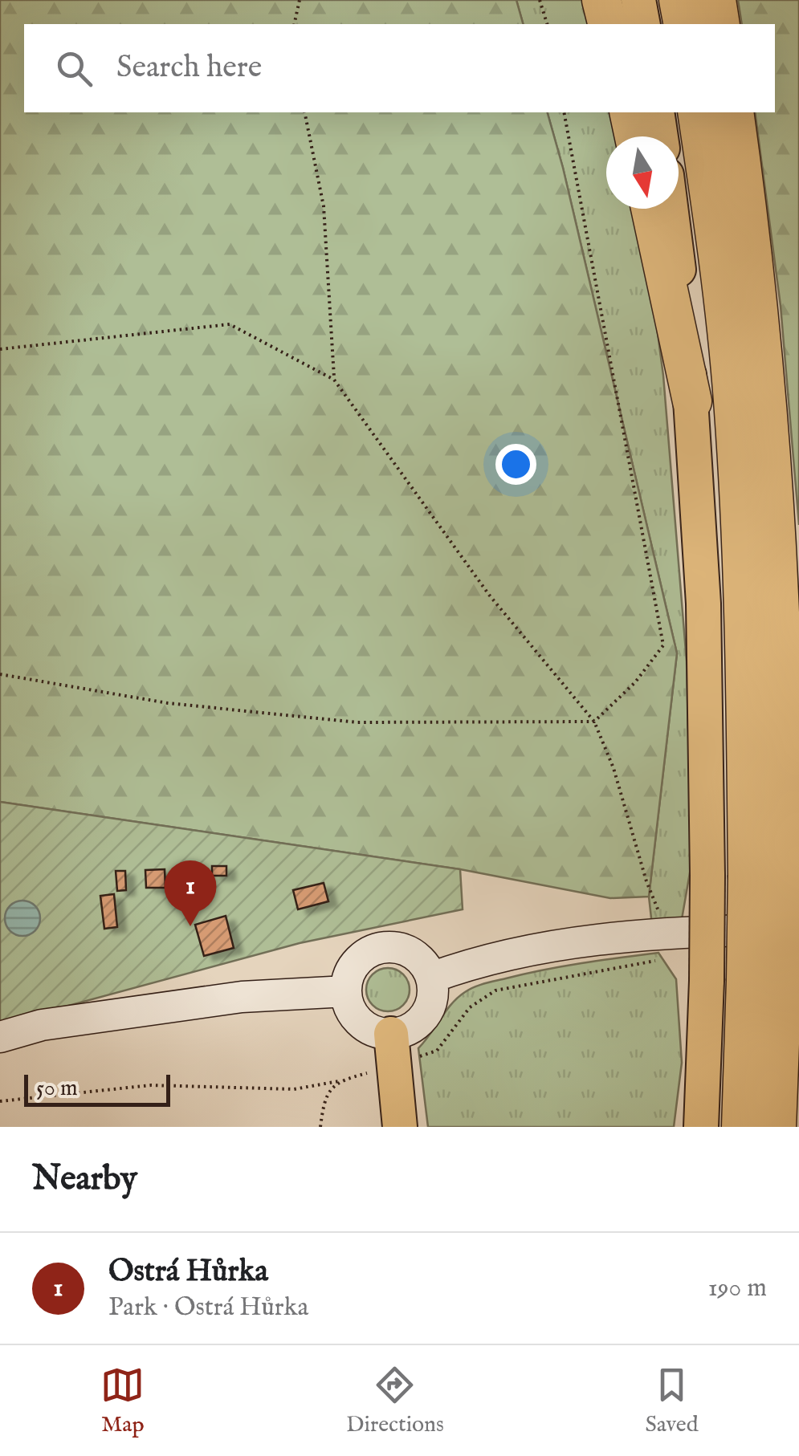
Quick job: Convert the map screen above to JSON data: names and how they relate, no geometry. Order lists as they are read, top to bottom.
{
  "scale_bar": "50 m",
  "north": "bottom",
  "page": {
    "search": "Search here",
    "pins": "1",
    "scale": "50 m",
    "heading": "Nearby",
    "list": [
      {
        "mark": "1",
        "name": "Ostrá Hůrka",
        "note": "Park · Ostrá Hůrka",
        "value": "190 m"
      }
    ],
    "nav": ["Map", "Directions", "Saved"]
  }
}
